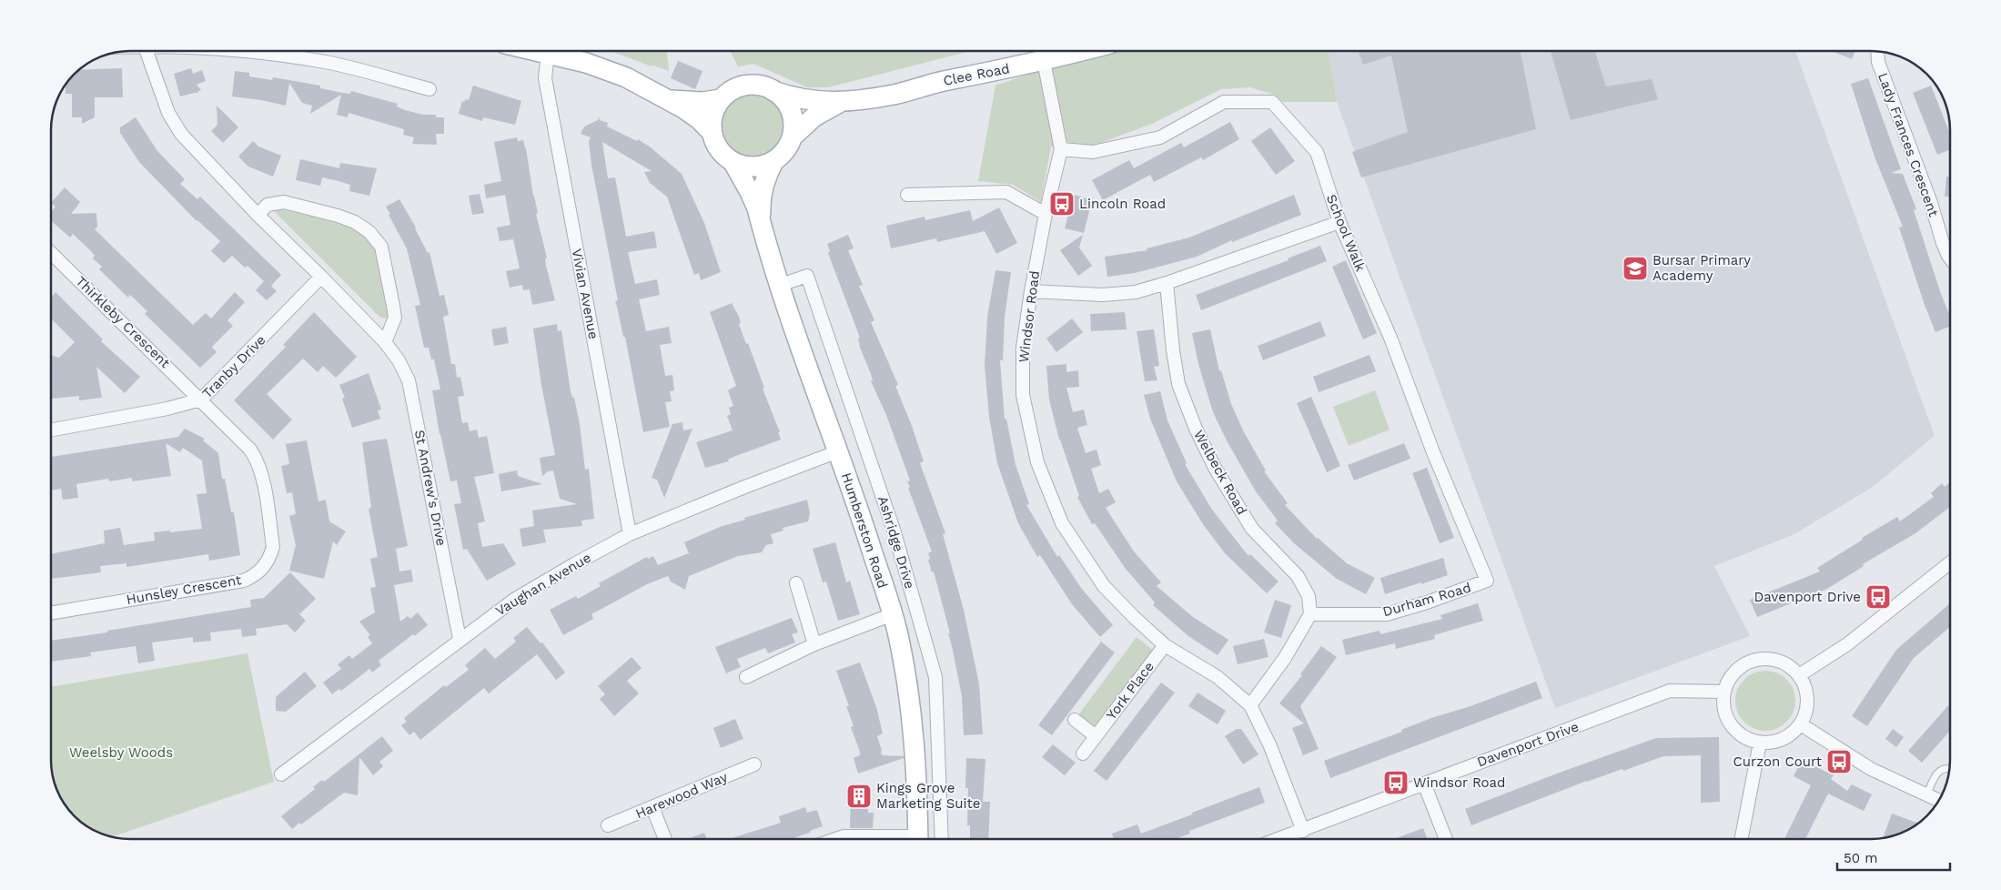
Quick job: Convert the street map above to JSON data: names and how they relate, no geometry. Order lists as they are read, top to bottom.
{
  "streets": {
    "main road": ["Clee Road", "Humberston Road"],
    "street": [
      "Lady Frances Crescent",
      "School Walk",
      "Vivian Avenue",
      "Windsor Road",
      "Thirkleby Crescent",
      "Tranby Drive",
      "Welbeck Road",
      "St Andrew's Drive",
      "Ashridge Drive",
      "Vaughan Avenue",
      "Hunsley Crescent",
      "Durham Road",
      "York Place",
      "Davenport Drive",
      "Harewood Way"
    ]
  },
  "crossings": [
    ["Clee Road", "Windsor Road"],
    ["Clee Road", "Humberston Road"],
    ["School Walk", "Windsor Road"],
    ["School Walk", "Durham Road"],
    ["Vivian Avenue", "Vaughan Avenue"],
    ["Windsor Road", "York Place"],
    ["Windsor Road", "Davenport Drive"],
    ["Thirkleby Crescent", "Tranby Drive"],
    ["Thirkleby Crescent", "Hunsley Crescent"],
    ["Tranby Drive", "St Andrew's Drive"],
    ["Tranby Drive", "Hunsley Crescent"],
    ["Welbeck Road", "Durham Road"],
    ["St Andrew's Drive", "Vaughan Avenue"],
    ["Humberston Road", "Ashridge Drive"],
    ["Humberston Road", "Vaughan Avenue"]
  ],
  "parks": ["Weelsby Woods"],
  "places": {
    "bus stop": [
      "Lincoln Road",
      "Davenport Drive",
      "Curzon Court",
      "Windsor Road"
    ],
    "school or university": ["Bursar Primary Academy"],
    "building": ["Kings Grove Marketing Suite"]
  },
  "scale_bar": "50 m"
}
